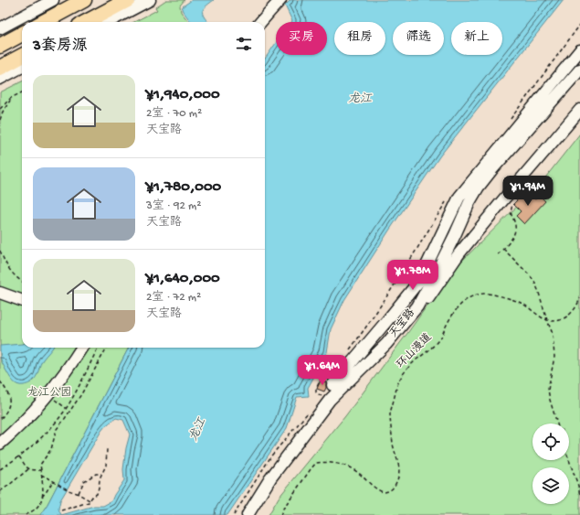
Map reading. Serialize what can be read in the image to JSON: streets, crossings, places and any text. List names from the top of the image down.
{
  "streets": {
    "street": ["天宝路"],
    "path": ["环山漫道"]
  },
  "water": ["龙江"],
  "parks": ["龙江公园"],
  "page": {
    "chip": [
      "买房",
      "租房",
      "筛选",
      "新上"
    ],
    "heading": "3套房源",
    "list": [
      {
        "name": "¥1,940,000",
        "note": "2室 · 70 m² · 天宝路"
      },
      {
        "name": "¥1,780,000",
        "note": "3室 · 92 m² · 天宝路"
      },
      {
        "name": "¥1,640,000",
        "note": "2室 · 72 m² · 天宝路"
      }
    ],
    "price": ["¥1.94M", "¥1.78M", "¥1.64M"]
  }
}
